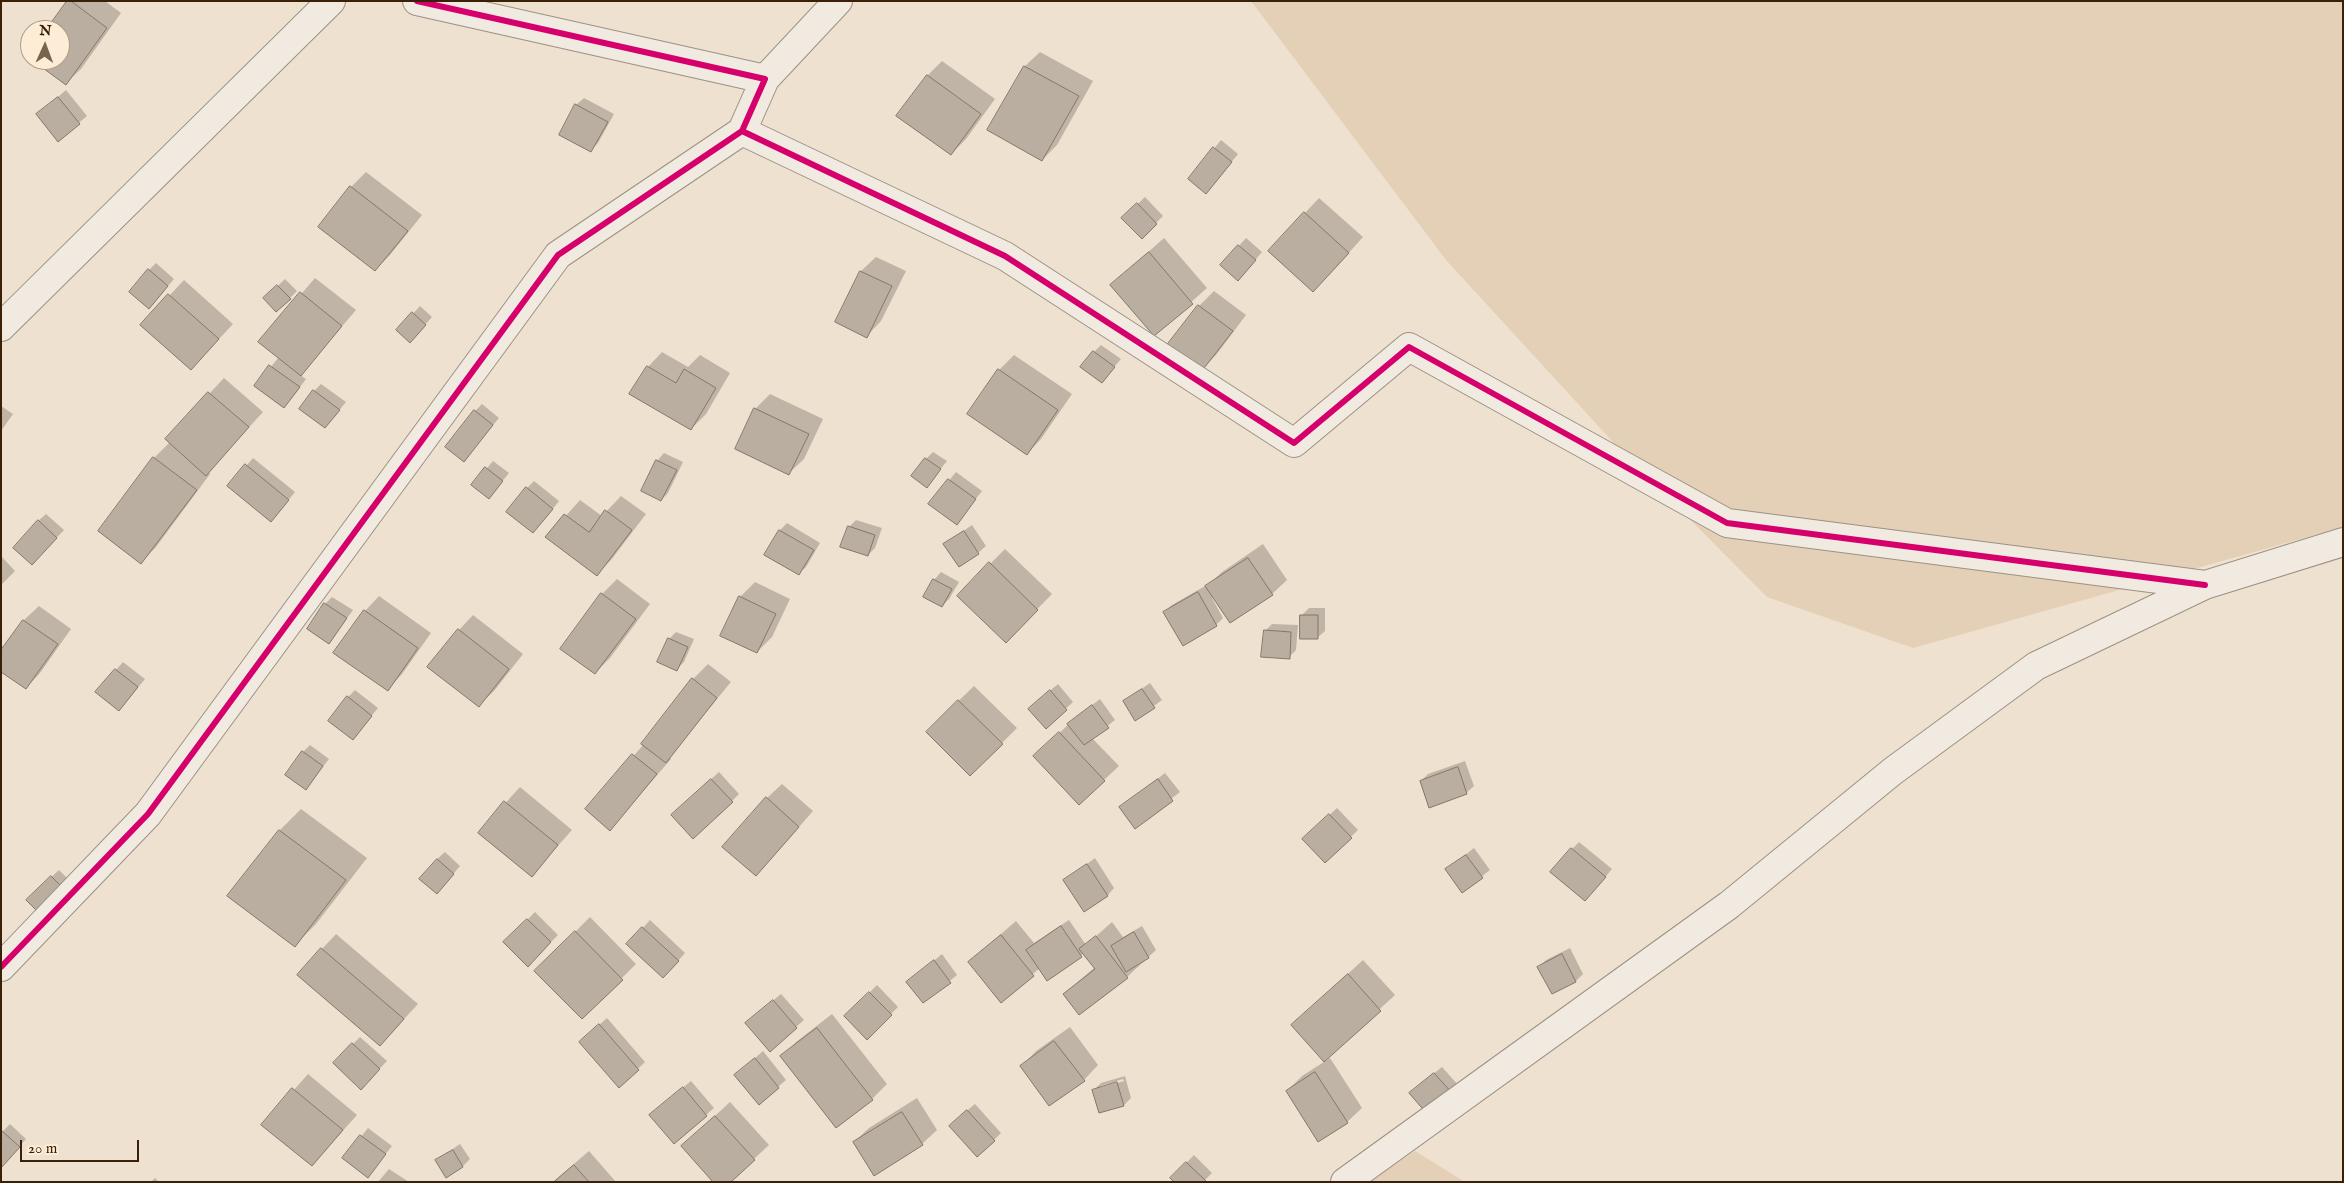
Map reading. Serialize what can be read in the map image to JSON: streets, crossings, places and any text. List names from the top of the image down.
{
  "scale_bar": "20 m",
  "north": "top"
}
